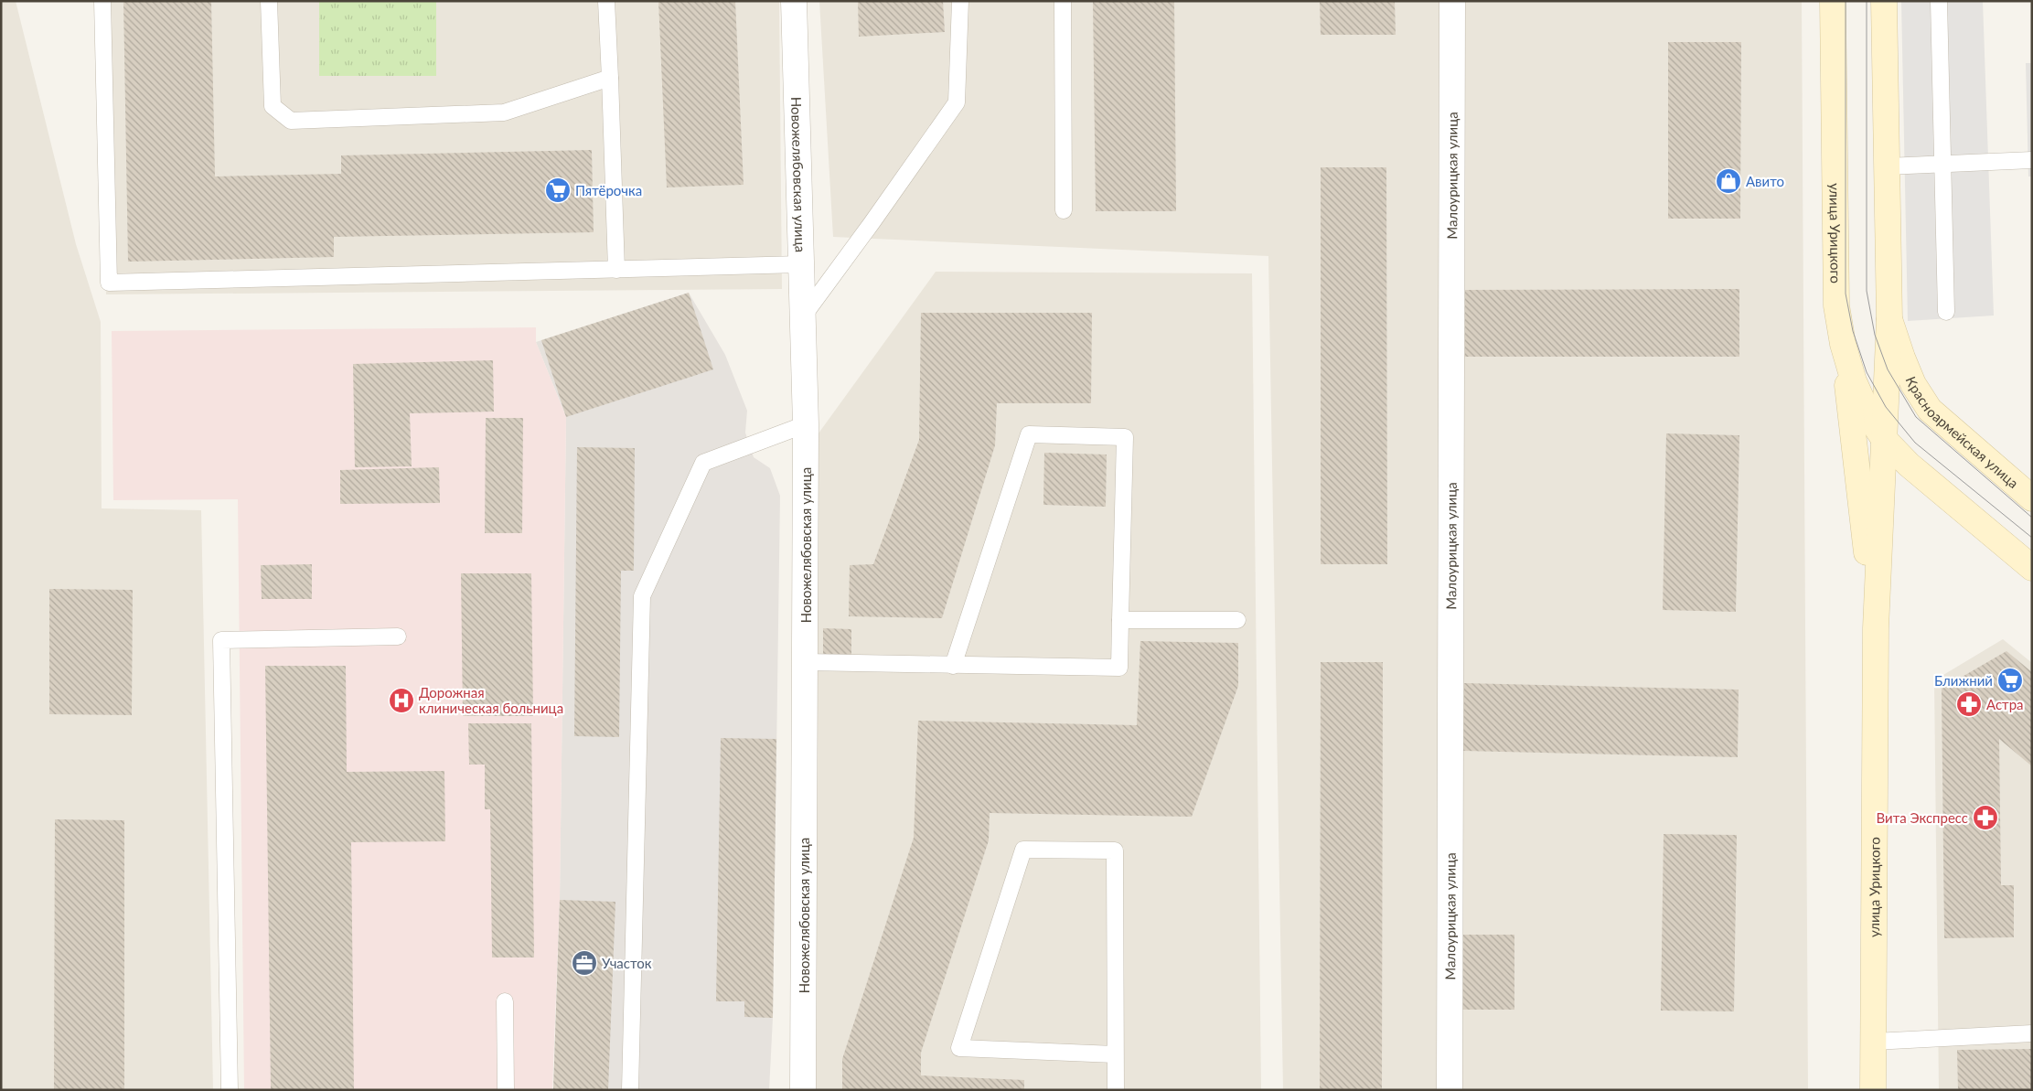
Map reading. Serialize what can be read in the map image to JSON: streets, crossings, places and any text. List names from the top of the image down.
{
  "streets": {
    "main road": ["улица Урицкого", "Красноармейская улица"],
    "street": ["Новожелябовская улица", "Малоурицкая улица"]
  },
  "places": {
    "shop": ["Авито"],
    "supermarket": ["Пятёрочка", "Ближний"],
    "hospital": ["Дорожная клиническая больница"],
    "pharmacy": ["Астра", "Вита Экспресс"],
    "office": ["Участок"]
  }
}
